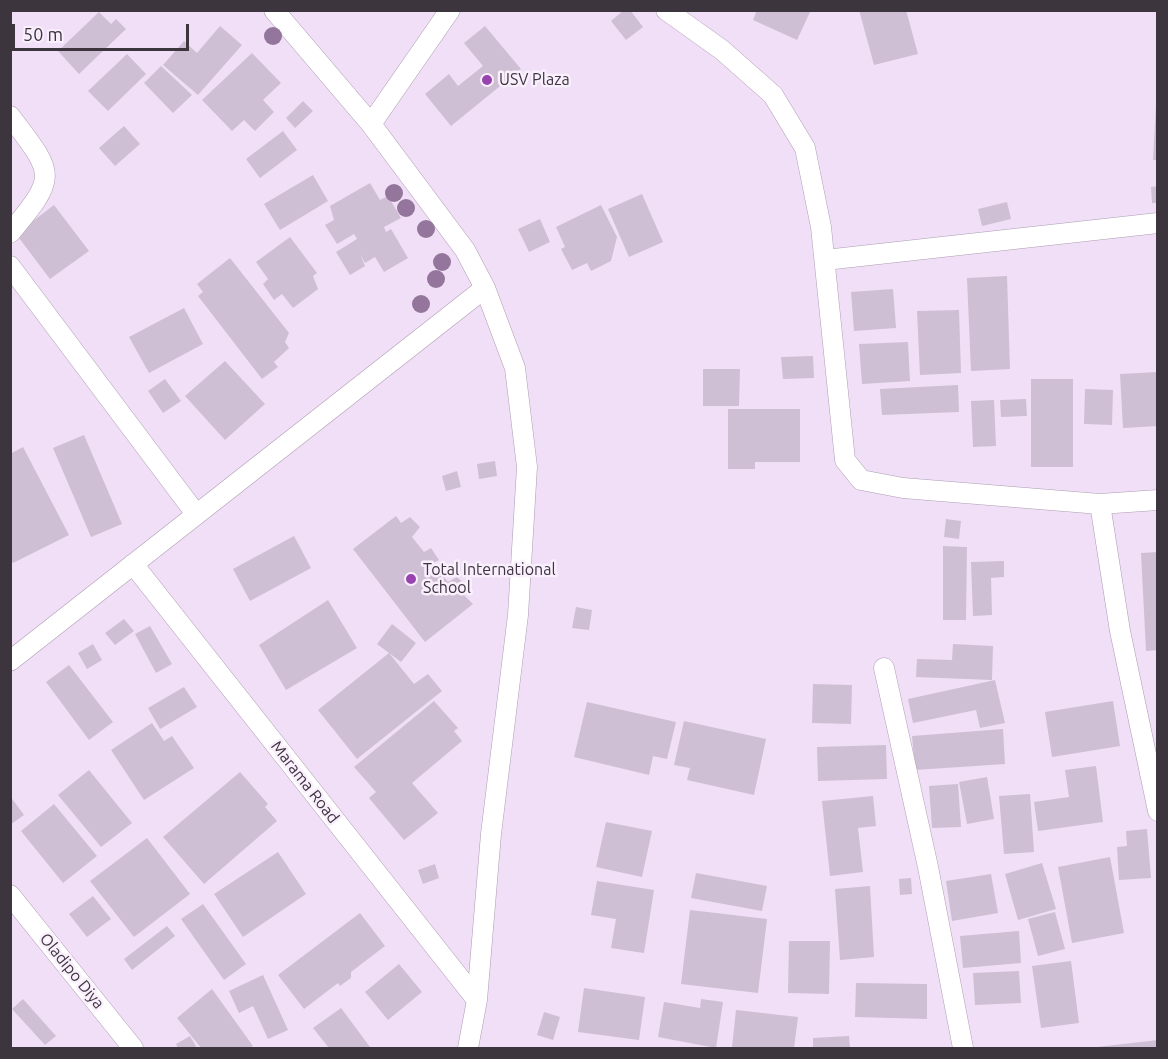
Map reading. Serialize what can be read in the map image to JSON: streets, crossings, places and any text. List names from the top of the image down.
{
  "streets": {
    "street": ["Marama Road", "Oladipo Diya"]
  },
  "places": ["USV Plaza", "Total International School"],
  "scale_bar": "50 m"
}
